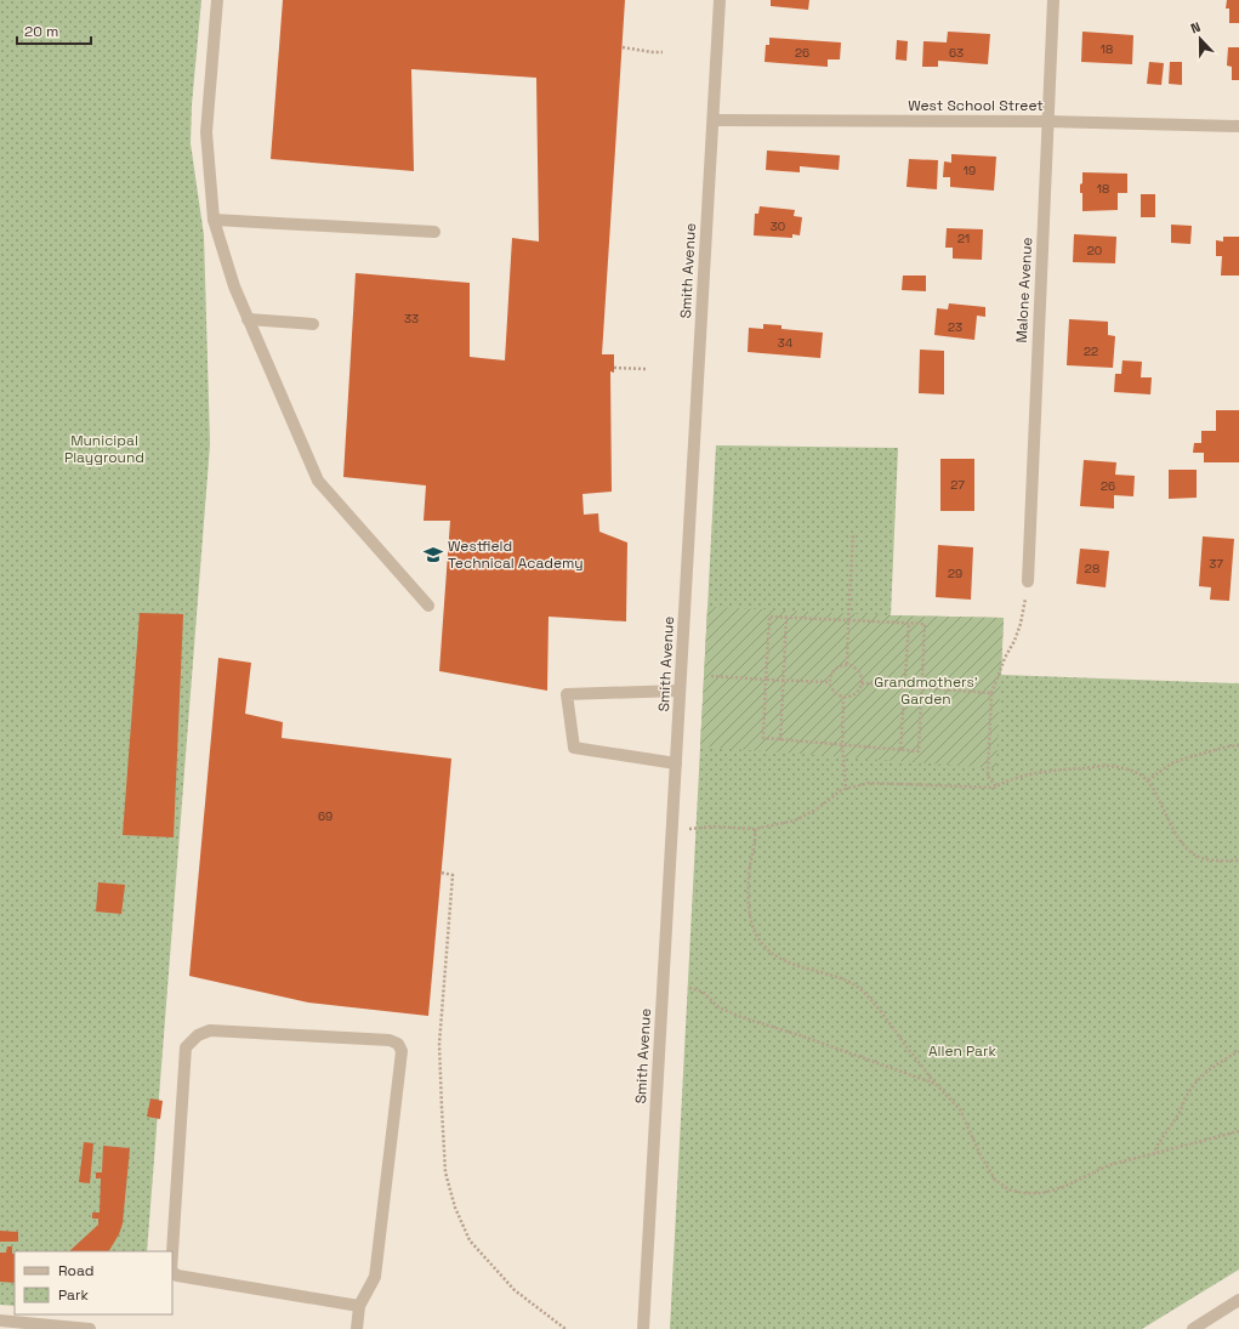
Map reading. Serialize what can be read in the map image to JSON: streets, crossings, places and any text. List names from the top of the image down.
{
  "streets": {
    "street": ["West School Street", "Smith Avenue", "Malone Avenue"]
  },
  "crossings": [
    ["West School Street", "Smith Avenue"],
    ["West School Street", "Malone Avenue"]
  ],
  "parks": ["Municipal Playground", "Grandmothers' Garden", "Allen Park"],
  "places": {
    "school or university": ["Westfield Technical Academy"]
  },
  "house_numbers": [
    "18",
    "26",
    "63",
    "19",
    "18",
    "30",
    "21",
    "20",
    "33",
    "23",
    "34",
    "22",
    "27",
    "26",
    "37",
    "28",
    "29",
    "69"
  ],
  "legend": ["Road", "Park"],
  "scale_bar": "20 m",
  "north": "top"
}
